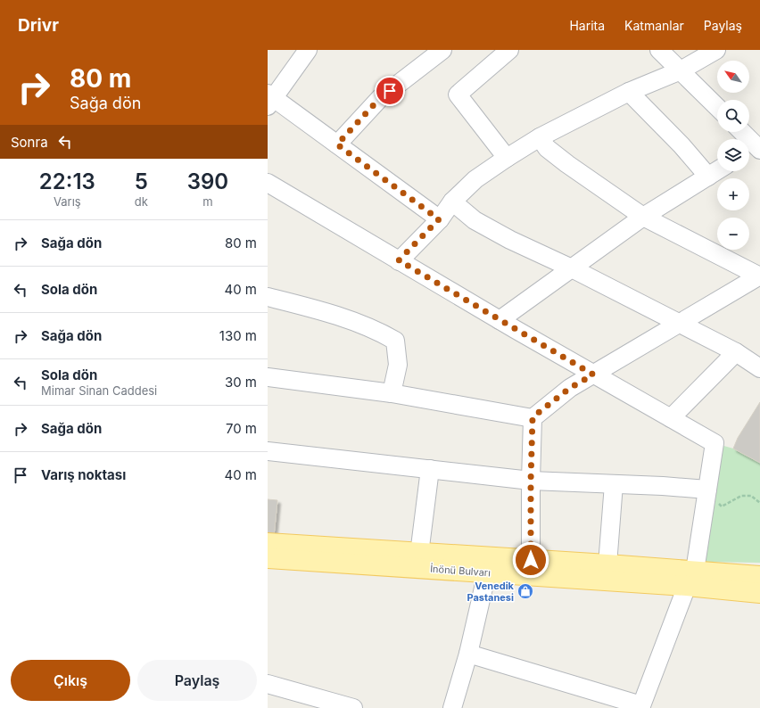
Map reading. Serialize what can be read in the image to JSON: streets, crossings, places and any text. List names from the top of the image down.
{
  "streets": {
    "main road": ["İnönü Bulvarı"]
  },
  "places": {
    "shop": ["Venedik Pastanesi"]
  },
  "north": "top left",
  "page": {
    "header": "Drivr",
    "nav": ["Harita", "Katmanlar", "Paylaş"],
    "turn": ["80 m", "Sağa dön"],
    "map_buttons": ["+", "−"],
    "then": "Sonra",
    "eta": [
      "22:13",
      "Varış",
      "5",
      "dk",
      "390",
      "m"
    ],
    "list": [
      {
        "name": "Sağa dön",
        "value": "80 m"
      },
      {
        "name": "Sola dön",
        "value": "40 m"
      },
      {
        "name": "Sağa dön",
        "value": "130 m"
      },
      {
        "name": "Sola dön",
        "note": "Mimar Sinan Caddesi",
        "value": "30 m"
      },
      {
        "name": "Sağa dön",
        "value": "70 m"
      },
      {
        "name": "Varış noktası",
        "value": "40 m"
      }
    ],
    "buttons": ["Çıkış", "Paylaş"]
  }
}
